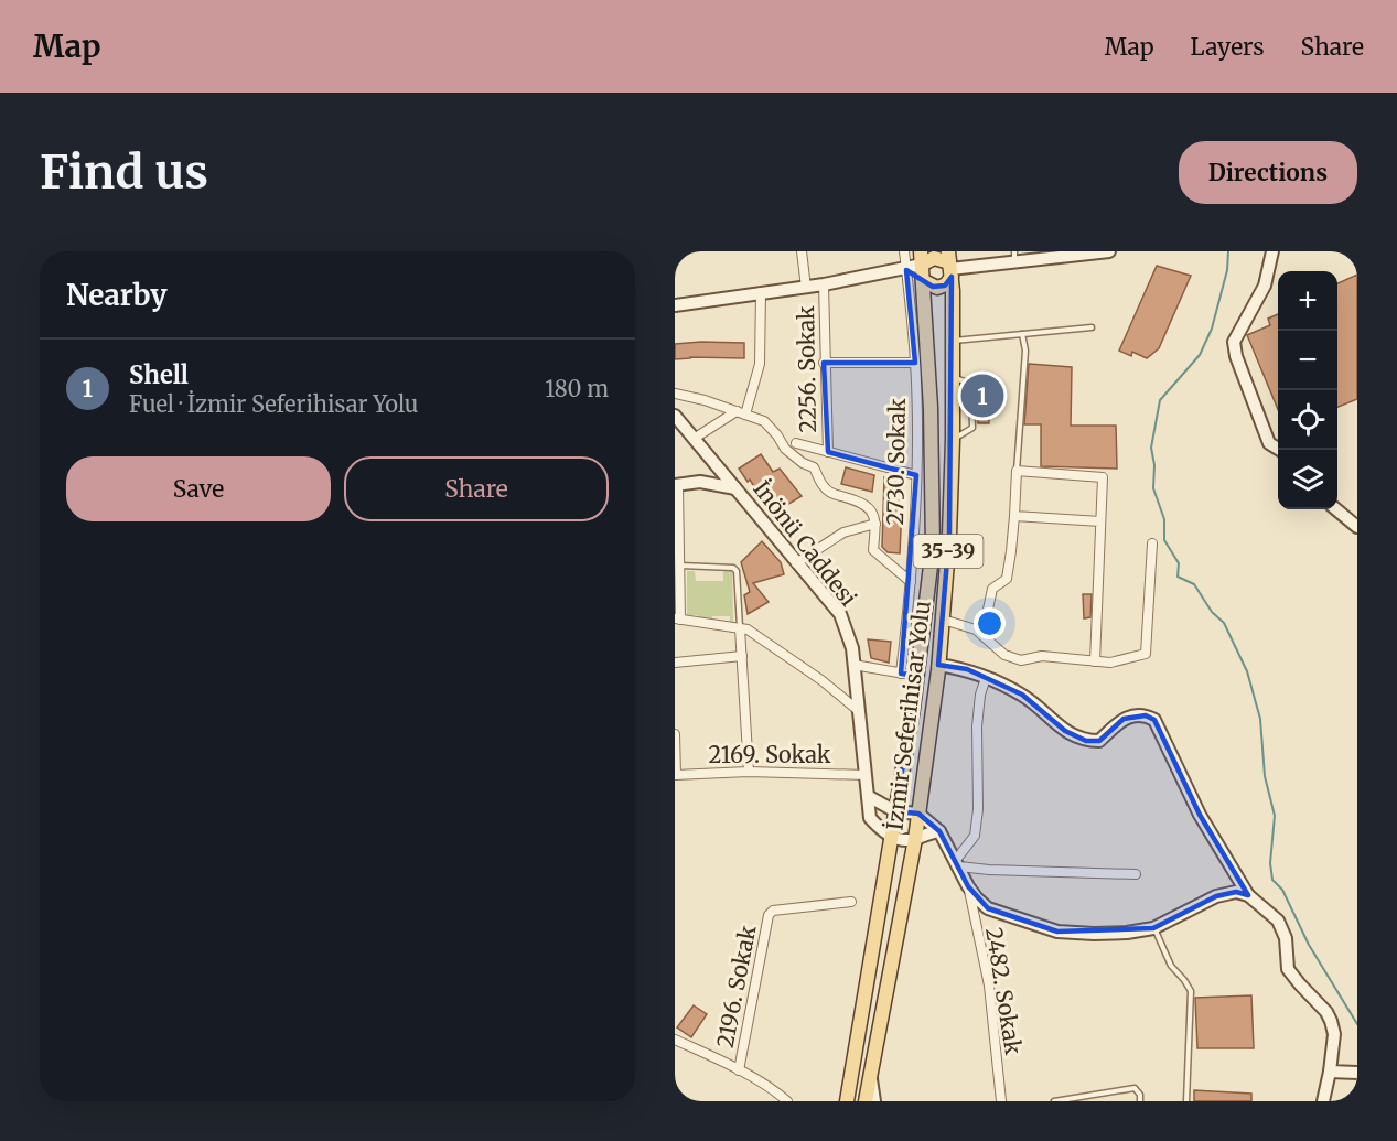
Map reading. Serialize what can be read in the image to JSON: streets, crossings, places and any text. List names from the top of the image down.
{
  "streets": {
    "main road": ["35-39", "İzmir Seferihisar Yolu"],
    "street": [
      "2256. Sokak",
      "2730. Sokak",
      "İnönü Caddesi",
      "2169. Sokak",
      "2196. Sokak",
      "2482. Sokak"
    ]
  },
  "crossings": [
    ["İnönü Caddesi", "İzmir Seferihisar Yolu"],
    ["İnönü Caddesi", "2169. Sokak"]
  ],
  "page": {
    "header": "Map",
    "nav": ["Map", "Layers", "Share"],
    "buttons": [
      "Directions",
      ["Save", "Share"]
    ],
    "title": "Find us",
    "heading": "Nearby",
    "map_buttons": ["+", "−"],
    "list": [
      {
        "mark": "1",
        "name": "Shell",
        "note": "Fuel · İzmir Seferihisar Yolu",
        "value": "180 m"
      }
    ],
    "pins": "1"
  }
}
